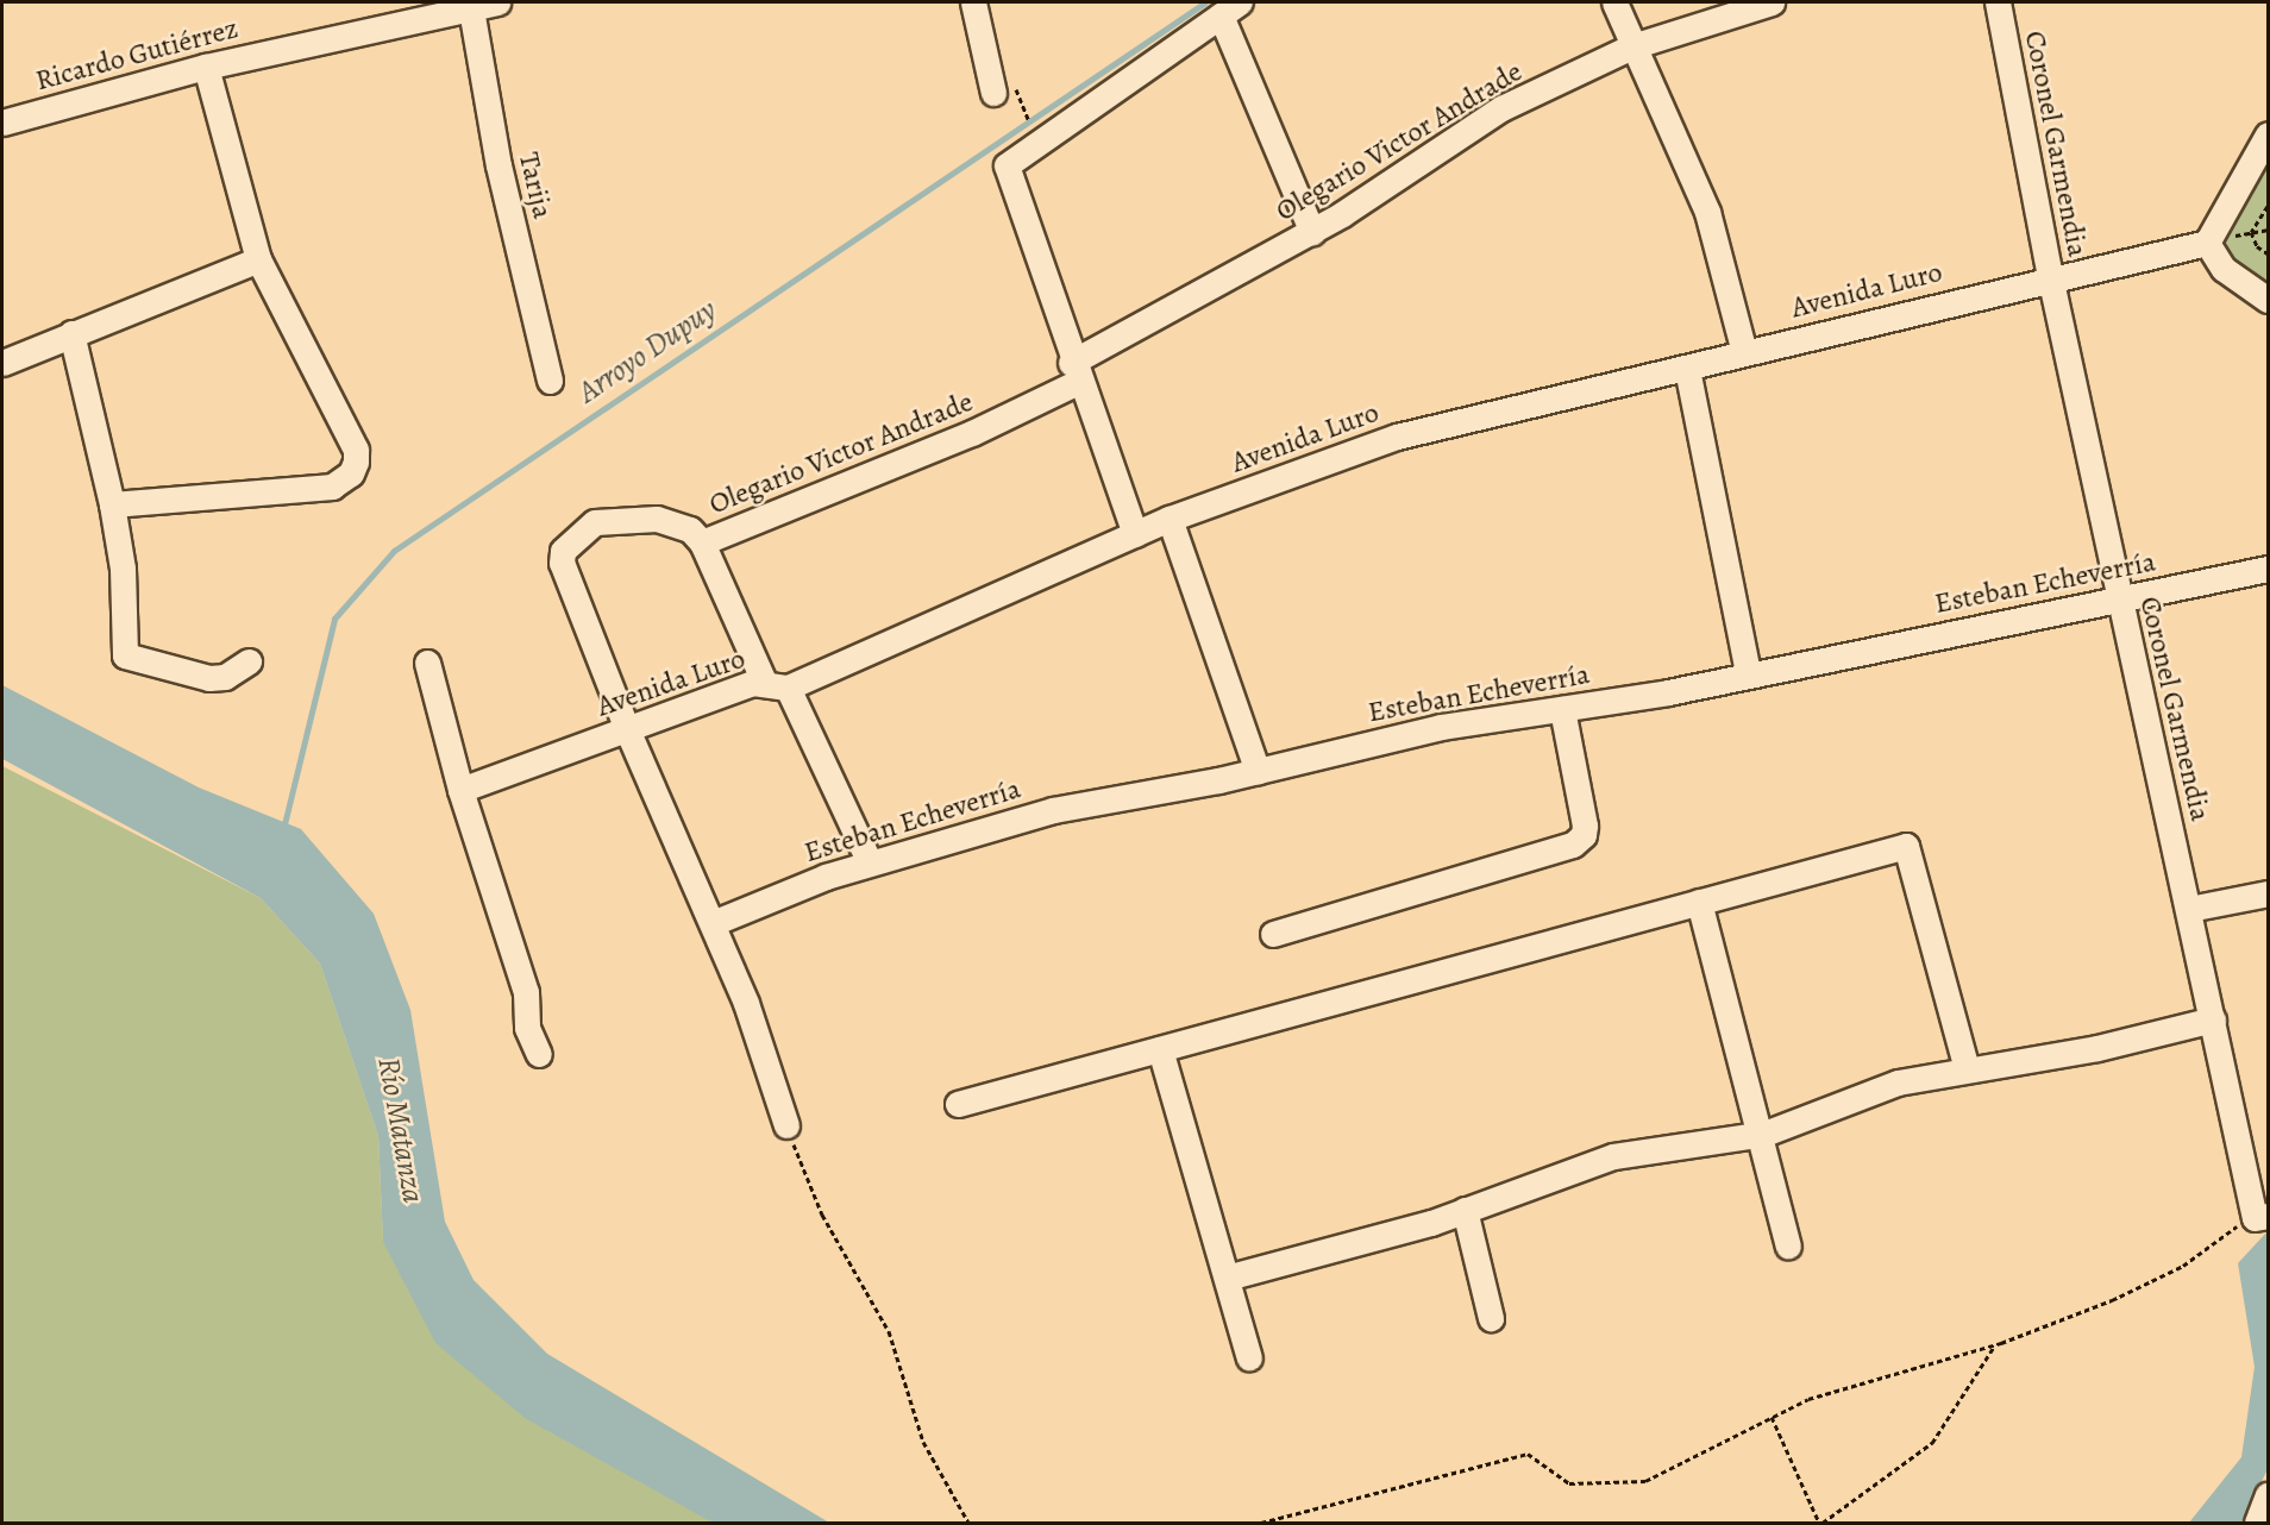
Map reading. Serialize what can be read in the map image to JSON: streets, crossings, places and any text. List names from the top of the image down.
{
  "streets": {
    "street": [
      "Ricardo Gutiérrez",
      "Olegario Victor Andrade",
      "Coronel Garmendia",
      "Tarija",
      "Avenida Luro",
      "Esteban Echeverría"
    ]
  },
  "crossings": [
    ["Ricardo Gutiérrez", "Tarija"],
    ["Olegario Victor Andrade", "Avenida Luro"],
    ["Coronel Garmendia", "Avenida Luro"],
    ["Coronel Garmendia", "Esteban Echeverría"]
  ],
  "water": ["Arroyo Dupuy", "Río Matanza"]
}
